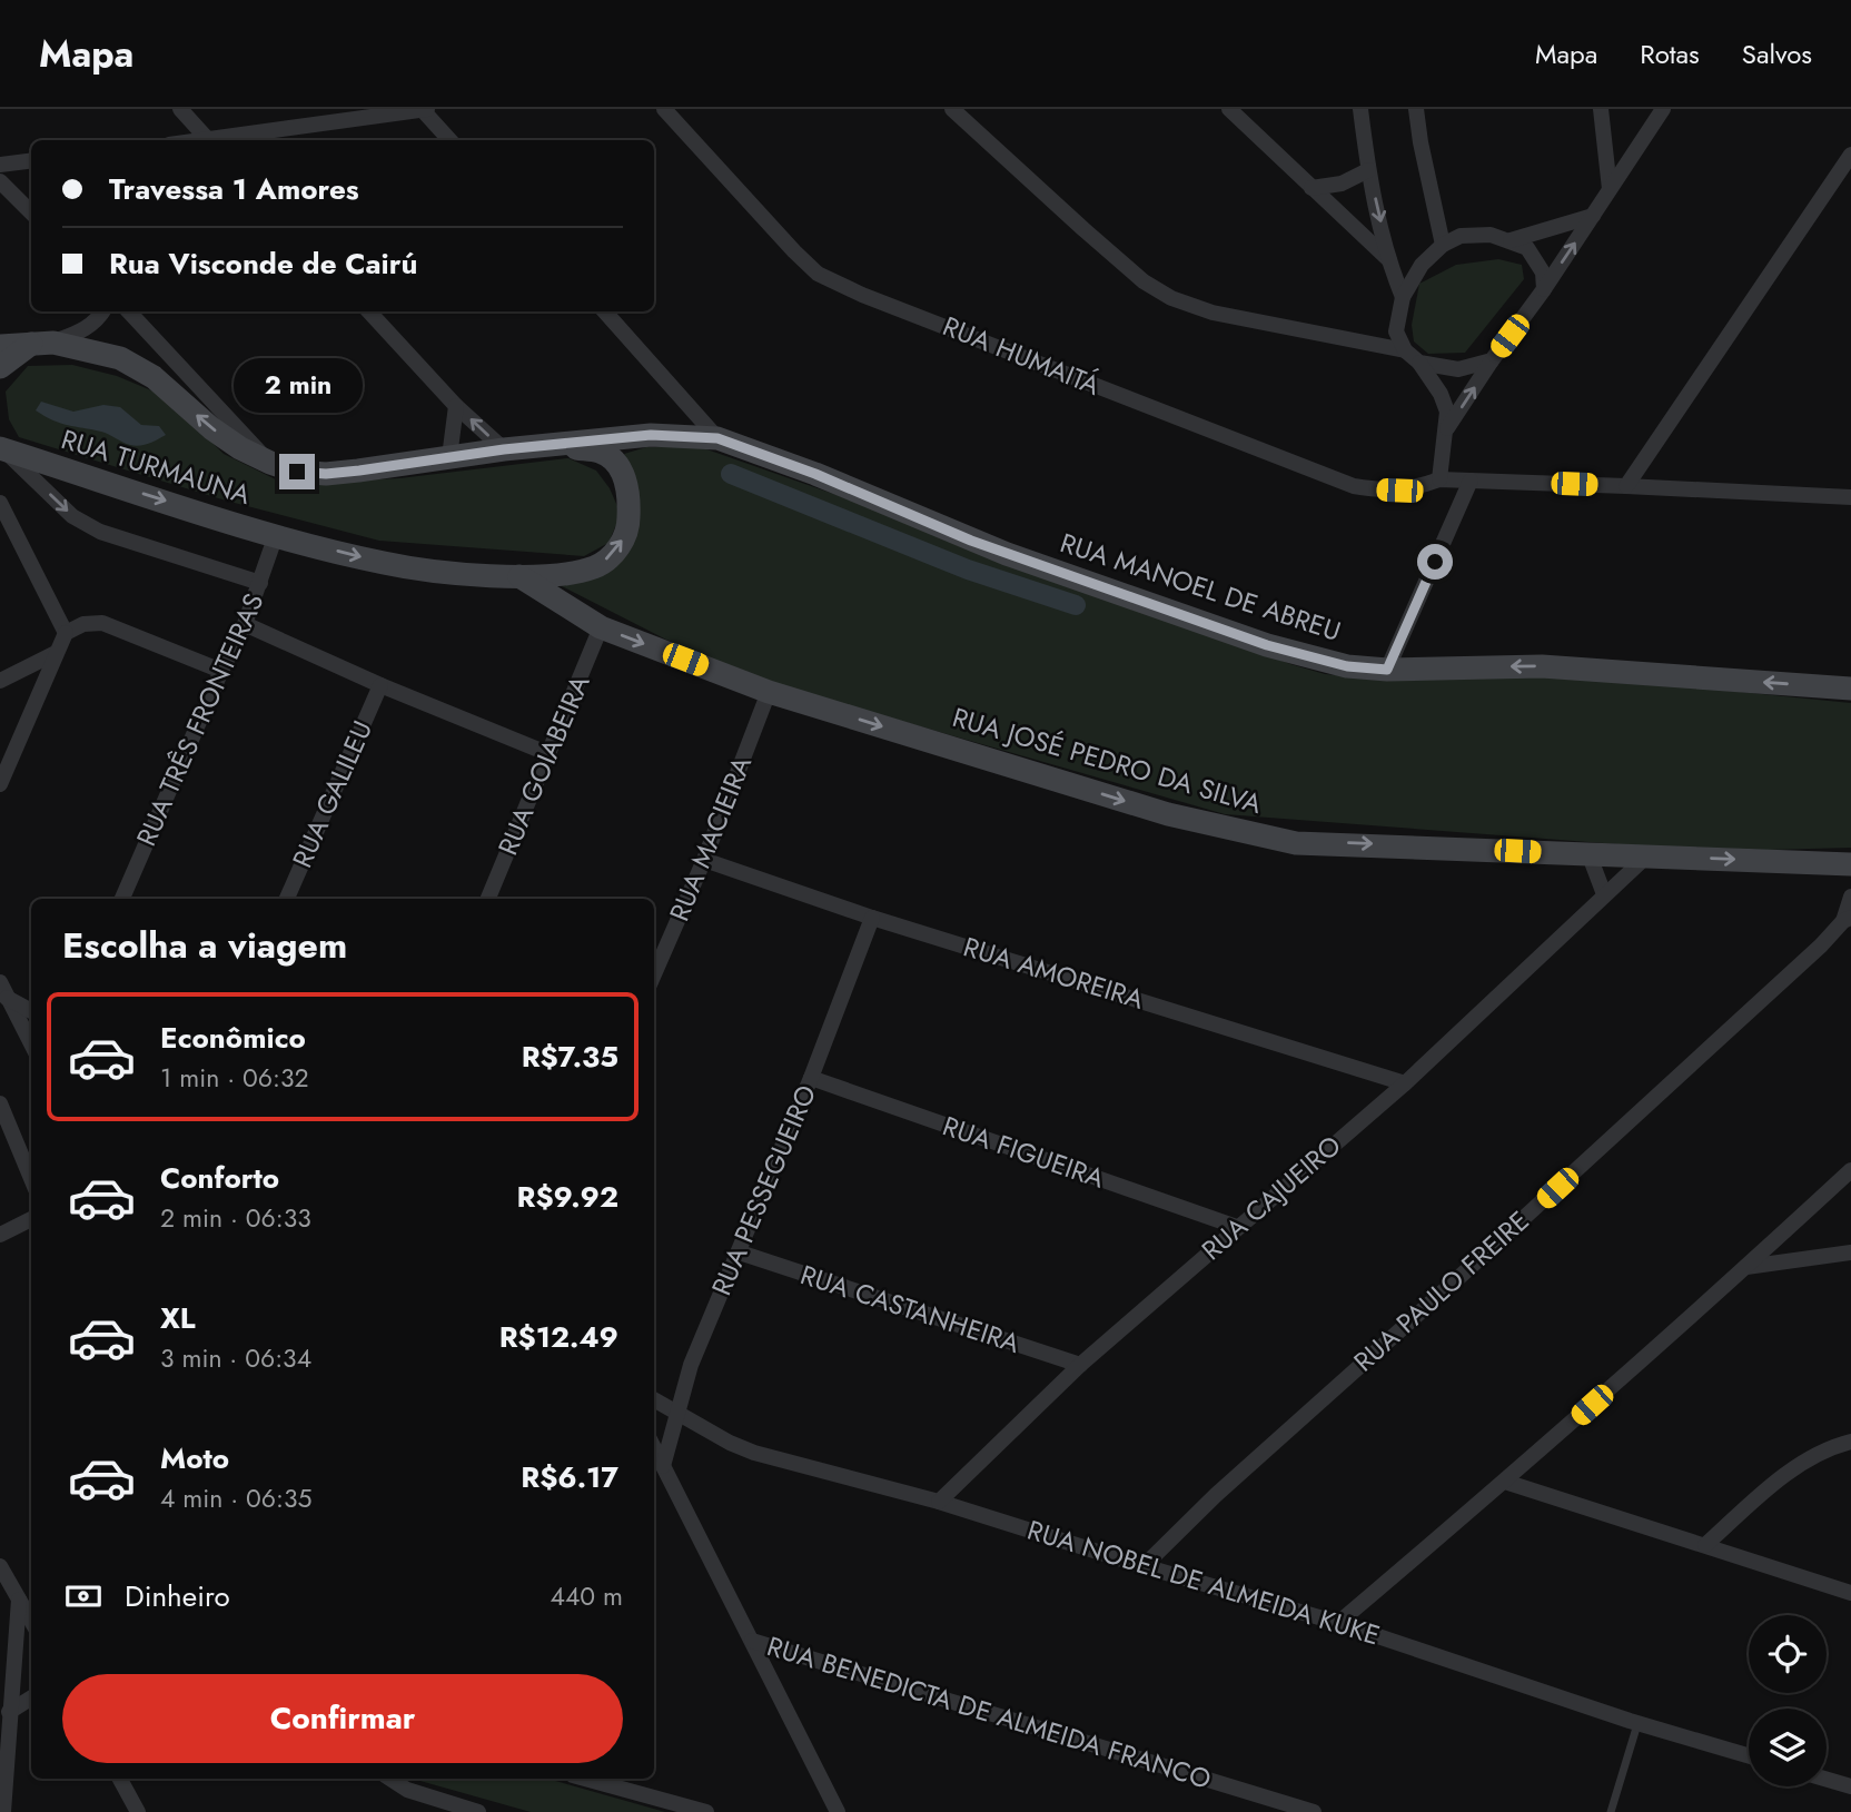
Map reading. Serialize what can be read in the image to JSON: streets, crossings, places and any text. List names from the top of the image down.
{
  "streets": {
    "main road": ["RUA TURMAUNA", "RUA MANOEL DE ABREU", "RUA JOSÉ PEDRO DA SILVA"],
    "street": [
      "RUA HUMAITÁ",
      "RUA TRÊS FRONTEIRAS",
      "RUA GOIABEIRA",
      "RUA GALILEU",
      "RUA MACIEIRA",
      "RUA AMOREIRA",
      "RUA FIGUEIRA",
      "RUA PESSEGUEIRO",
      "RUA CAJUEIRO",
      "RUA PAULO FREIRE",
      "RUA CASTANHEIRA",
      "RUA NOBEL DE ALMEIDA KUKE",
      "RUA BENEDICTA DE ALMEIDA FRANCO"
    ]
  },
  "crossings": [
    ["RUA TURMAUNA", "RUA MANOEL DE ABREU"],
    ["RUA TURMAUNA", "RUA TRÊS FRONTEIRAS"],
    ["RUA TURMAUNA", "RUA JOSÉ PEDRO DA SILVA"],
    ["RUA JOSÉ PEDRO DA SILVA", "RUA GOIABEIRA"],
    ["RUA JOSÉ PEDRO DA SILVA", "RUA MACIEIRA"],
    ["RUA JOSÉ PEDRO DA SILVA", "RUA CAJUEIRO"],
    ["RUA MACIEIRA", "RUA AMOREIRA"],
    ["RUA AMOREIRA", "RUA PESSEGUEIRO"],
    ["RUA AMOREIRA", "RUA CAJUEIRO"],
    ["RUA FIGUEIRA", "RUA PESSEGUEIRO"],
    ["RUA FIGUEIRA", "RUA CAJUEIRO"],
    ["RUA PESSEGUEIRO", "RUA CASTANHEIRA"],
    ["RUA PESSEGUEIRO", "RUA NOBEL DE ALMEIDA KUKE"],
    ["RUA CAJUEIRO", "RUA CASTANHEIRA"],
    ["RUA CAJUEIRO", "RUA NOBEL DE ALMEIDA KUKE"],
    ["RUA PAULO FREIRE", "RUA NOBEL DE ALMEIDA KUKE"]
  ],
  "one_way": ["RUA JOSÉ PEDRO DA SILVA"],
  "page": {
    "header": "Mapa",
    "nav": ["Mapa", "Rotas", "Salvos"],
    "banner": ["Travessa 1 Amores", "Rua Visconde de Cairú"],
    "bubble": "2 min",
    "heading": "Escolha a viagem",
    "list": [
      {
        "name": "Econômico",
        "note": "1 min · 06:32",
        "value": "R$7.35"
      },
      {
        "name": "Conforto",
        "note": "2 min · 06:33",
        "value": "R$9.92"
      },
      {
        "name": "XL",
        "note": "3 min · 06:34",
        "value": "R$12.49"
      },
      {
        "name": "Moto",
        "note": "4 min · 06:35",
        "value": "R$6.17"
      }
    ],
    "pay": ["Dinheiro", "440 m"],
    "buttons": "Confirmar"
  }
}
